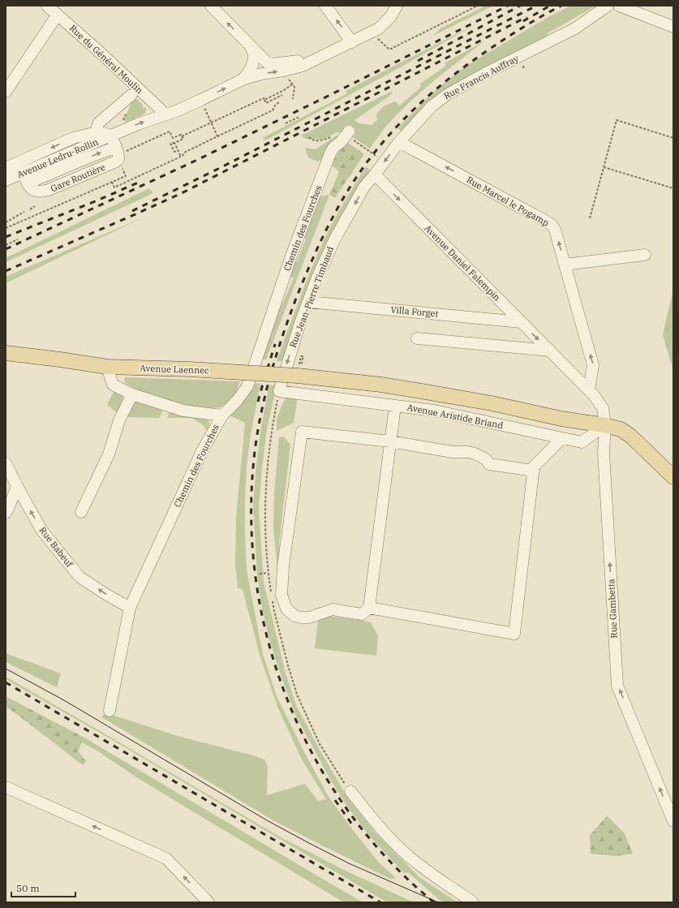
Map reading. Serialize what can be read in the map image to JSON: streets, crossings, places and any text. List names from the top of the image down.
{
  "streets": {
    "main road": ["Avenue Laennec", "Avenue Aristide Briand"],
    "street": [
      "Rue du Général Moulin",
      "Rue Francis Auffray",
      "Avenue Ledru-Rollin",
      "Gare Routière",
      "Rue Marcel le Pogamp",
      "Chemin des Fourches",
      "Avenue Daniel Falempin",
      "Rue Jean-Pierre Timbaud",
      "Villa Forget",
      "Rue Babeuf",
      "Rue Gambetta"
    ]
  },
  "crossings": [
    ["Rue du Général Moulin", "Avenue Ledru-Rollin"],
    ["Rue Francis Auffray", "Rue Marcel le Pogamp"],
    ["Rue Francis Auffray", "Avenue Daniel Falempin"],
    ["Rue Francis Auffray", "Rue Jean-Pierre Timbaud"],
    ["Avenue Ledru-Rollin", "Gare Routière"],
    ["Rue Marcel le Pogamp", "Avenue Daniel Falempin"],
    ["Rue Marcel le Pogamp", "Rue Gambetta"],
    ["Chemin des Fourches", "Rue Babeuf"],
    ["Avenue Daniel Falempin", "Rue Jean-Pierre Timbaud"],
    ["Avenue Daniel Falempin", "Villa Forget"],
    ["Avenue Daniel Falempin", "Rue Gambetta"],
    ["Rue Jean-Pierre Timbaud", "Villa Forget"],
    ["Rue Jean-Pierre Timbaud", "Avenue Aristide Briand"],
    ["Avenue Laennec", "Avenue Aristide Briand"],
    ["Avenue Aristide Briand", "Rue Gambetta"]
  ],
  "one_way": [
    "Rue Marcel le Pogamp",
    "Avenue Daniel Falempin",
    "Rue Jean-Pierre Timbaud",
    "Rue Babeuf",
    "Rue Gambetta"
  ],
  "scale_bar": "50 m"
}
